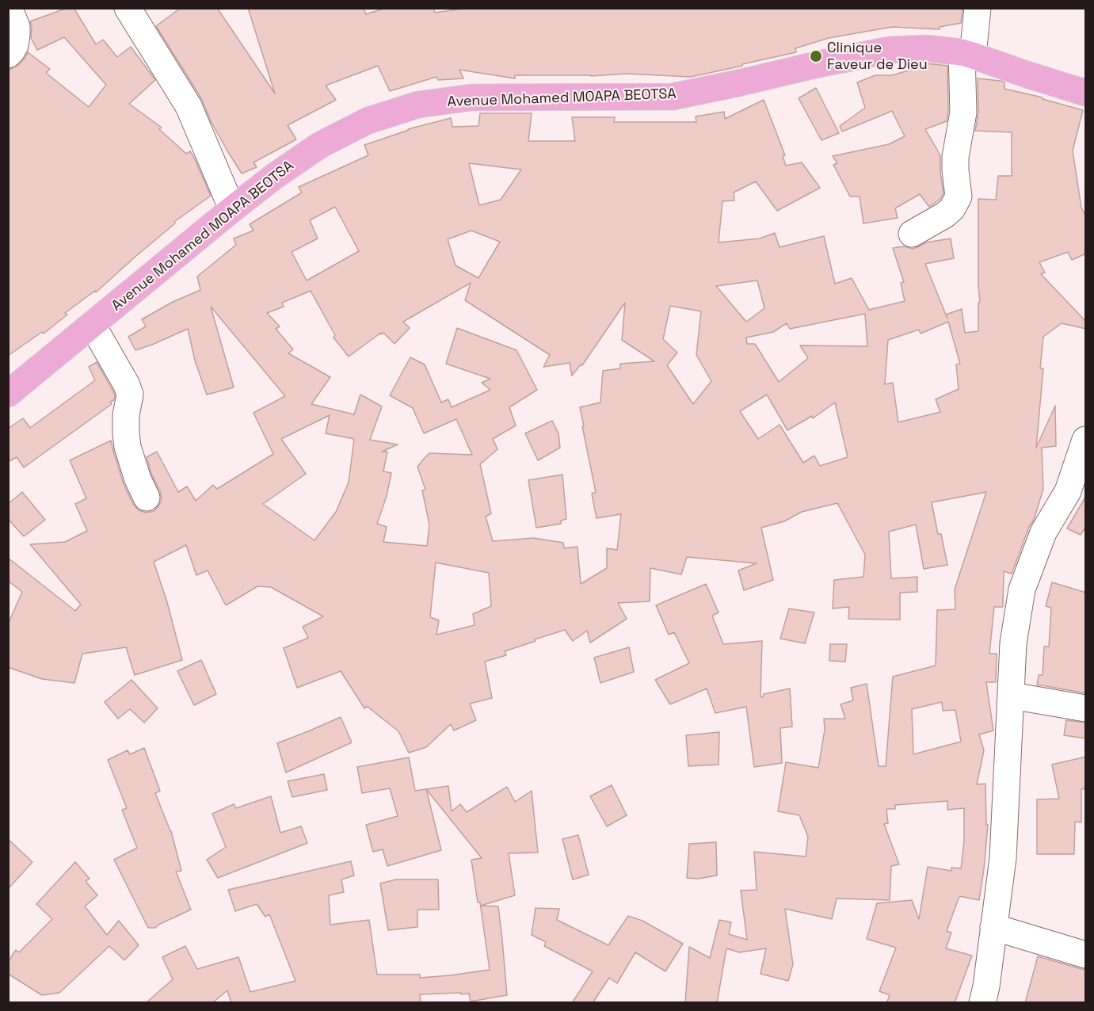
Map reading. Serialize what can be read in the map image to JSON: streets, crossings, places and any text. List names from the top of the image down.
{
  "streets": {
    "main road": ["Avenue Mohamed MOAPA BEOTSA"]
  },
  "places": ["Clinique Faveur de Dieu"]
}
